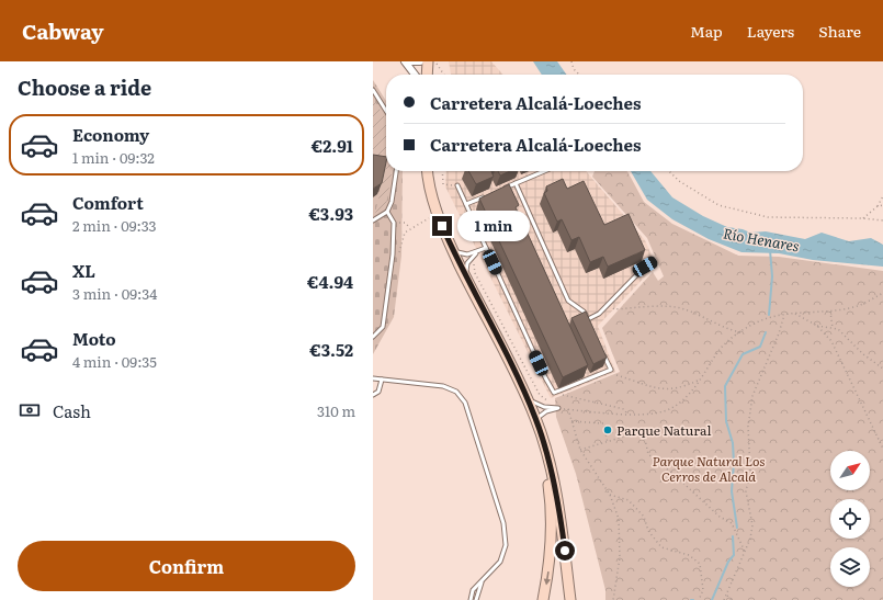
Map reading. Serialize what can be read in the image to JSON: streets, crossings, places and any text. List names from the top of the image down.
{
  "water": ["Río Henares"],
  "parks": ["Parque Natural Los Cerros de Alcalá"],
  "places": ["Parque Natural"],
  "north": "top right",
  "page": {
    "header": "Cabway",
    "nav": ["Map", "Layers", "Share"],
    "heading": "Choose a ride",
    "banner": ["Carretera Alcalá-Loeches", "Carretera Alcalá-Loeches"],
    "list": [
      {
        "name": "Economy",
        "note": "1 min · 09:32",
        "value": "€2.91"
      },
      {
        "name": "Comfort",
        "note": "2 min · 09:33",
        "value": "€3.93"
      },
      {
        "name": "XL",
        "note": "3 min · 09:34",
        "value": "€4.94"
      },
      {
        "name": "Moto",
        "note": "4 min · 09:35",
        "value": "€3.52"
      }
    ],
    "bubble": "1 min",
    "pay": ["Cash", "310 m"],
    "buttons": "Confirm"
  }
}
